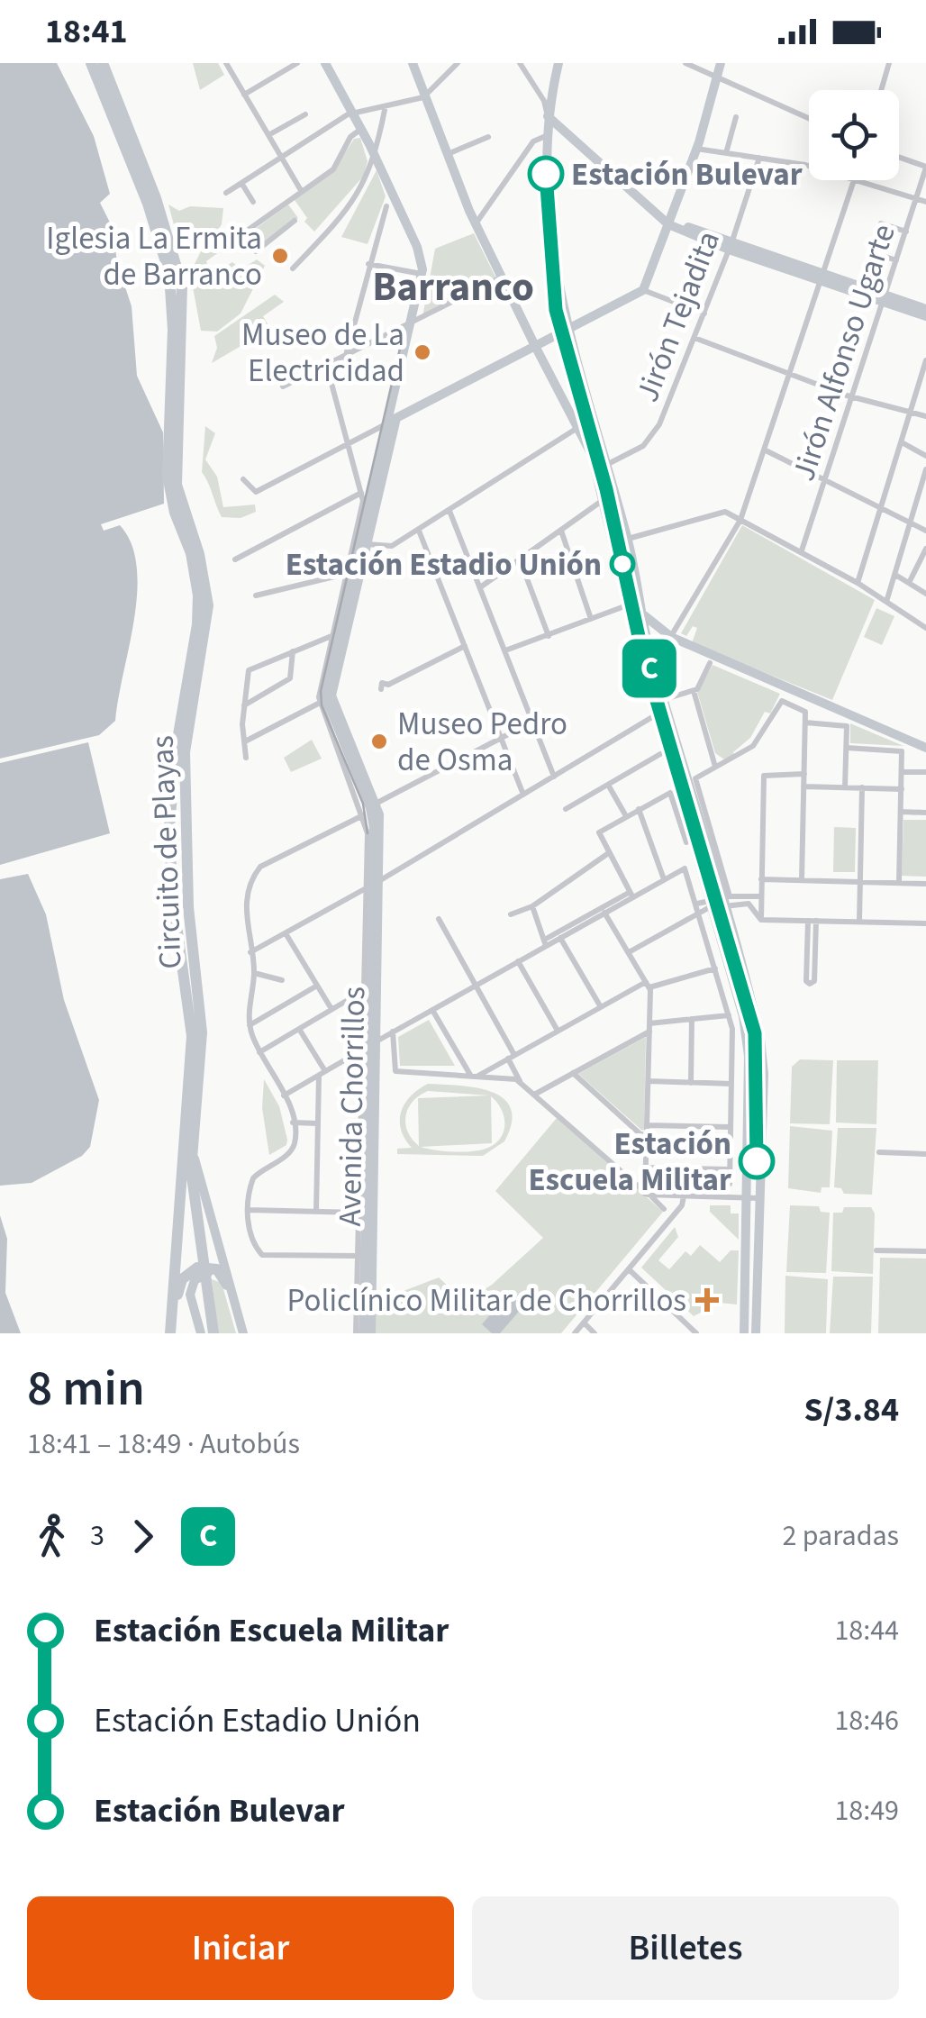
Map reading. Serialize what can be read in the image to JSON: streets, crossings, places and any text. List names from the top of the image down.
{
  "streets": {
    "highway": ["Circuito de Playas"],
    "main road": ["Avenida Chorrillos"],
    "street": ["Jirón Tejadita", "Jirón Alfonso Ugarte"]
  },
  "districts": ["Barranco"],
  "places": {
    "other": [
      "Estación Bulevar",
      "Iglesia La Ermita de Barranco",
      "Museo de La Electricidad",
      "Estación Estadio Unión",
      "Museo Pedro de Osma",
      "Estación Escuela Militar"
    ],
    "health": ["Policlínico Militar de Chorrillos"]
  },
  "lines": ["bus line C"],
  "page": {
    "status": "18:41",
    "on_map": "C",
    "heading": ["8 min", "18:41 – 18:49 · Autobús", "S/3.84"],
    "legs": ["3", "C", "2 paradas"],
    "list": [
      {
        "name": "Estación Escuela Militar",
        "value": "18:44"
      },
      {
        "name": "Estación Estadio Unión",
        "value": "18:46"
      },
      {
        "name": "Estación Bulevar",
        "value": "18:49"
      }
    ],
    "buttons": ["Iniciar", "Billetes"]
  }
}
